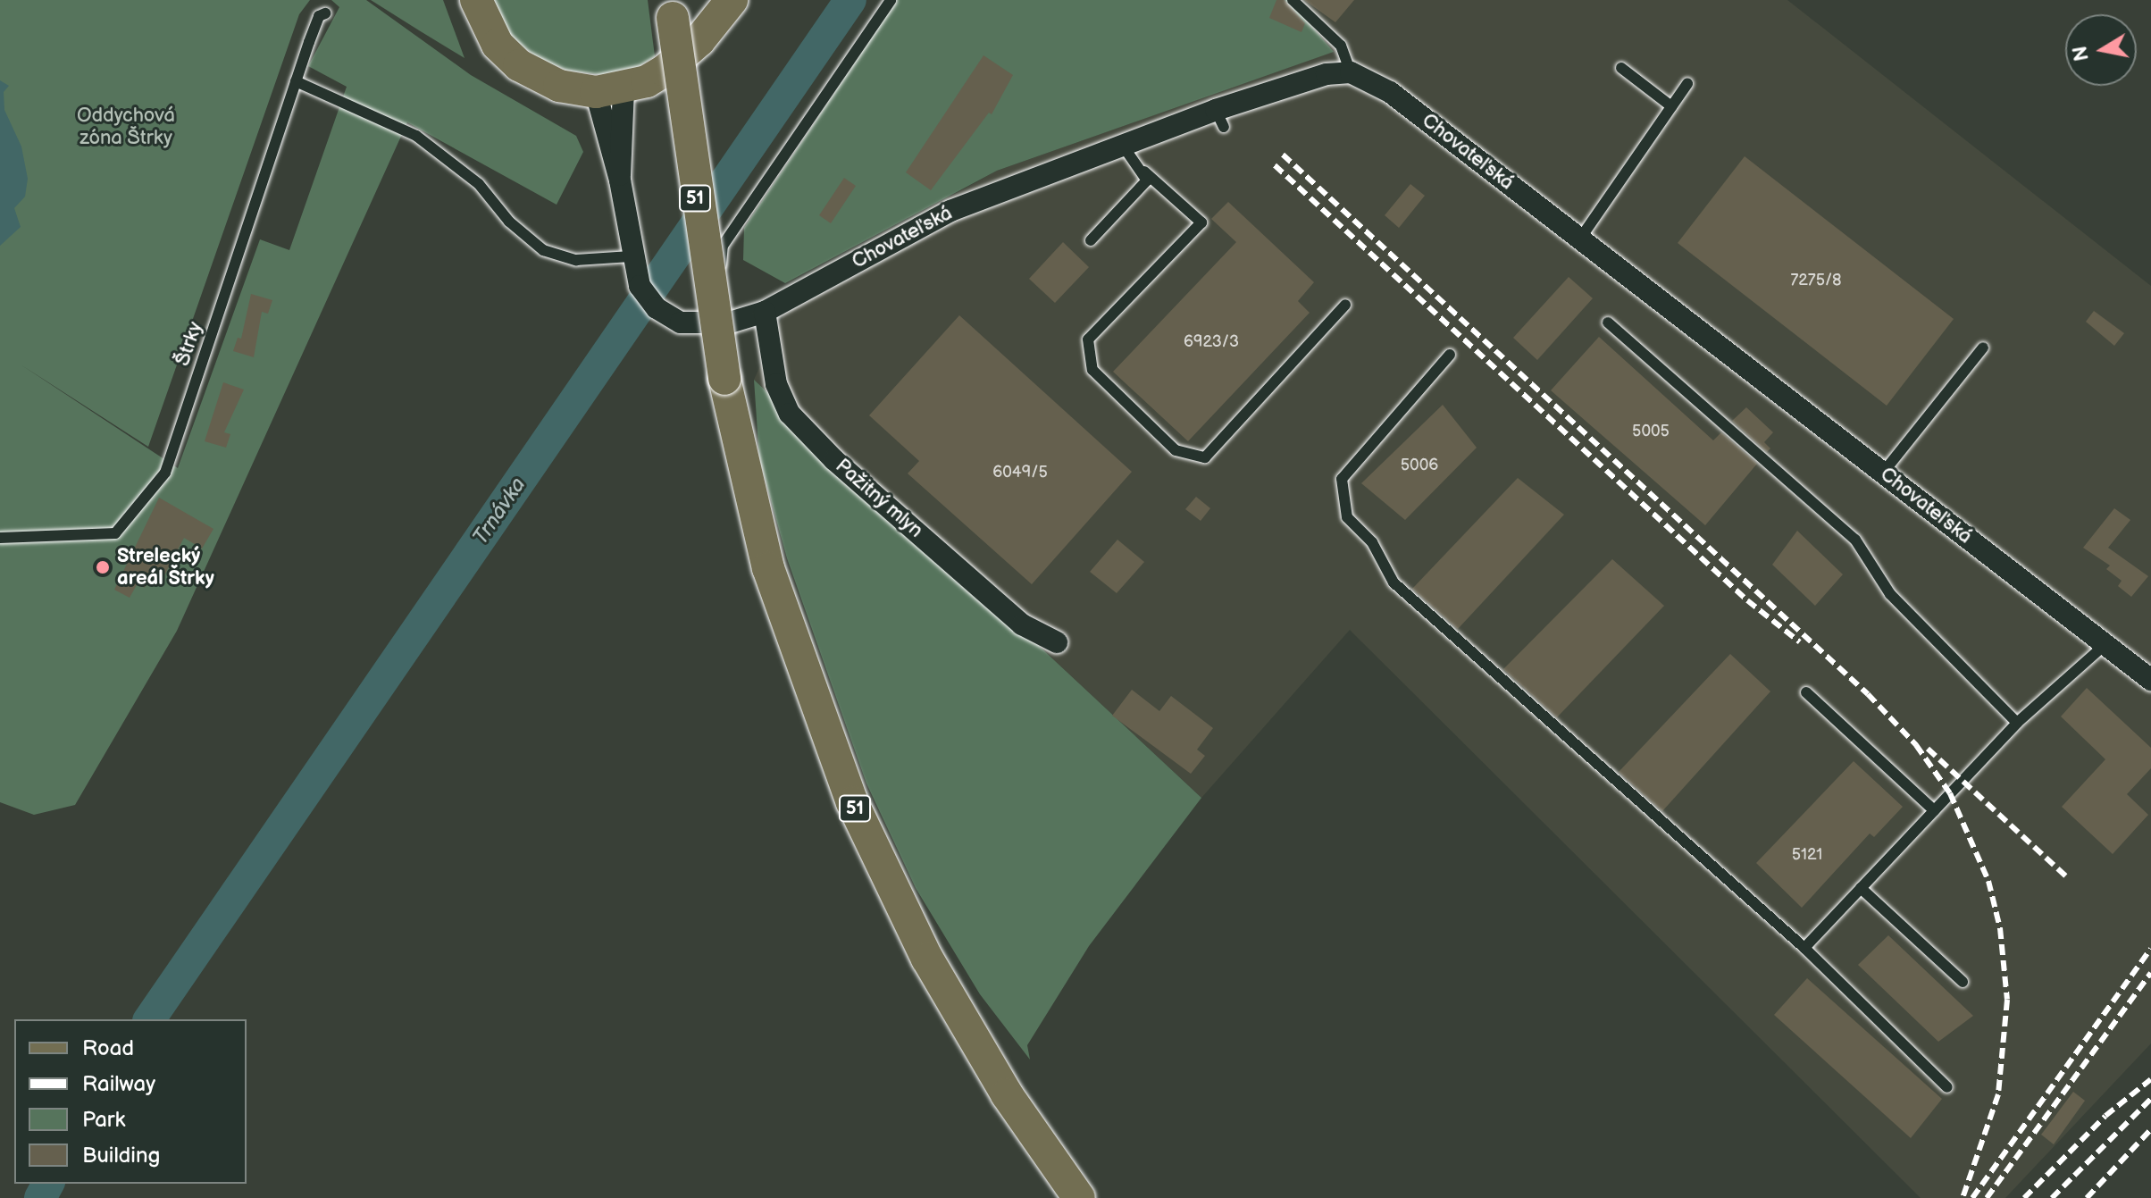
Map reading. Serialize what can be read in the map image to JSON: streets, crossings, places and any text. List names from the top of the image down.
{
  "streets": {
    "main road": ["51"],
    "street": ["Chovateľská", "Pažitný mlyn"],
    "lane": ["Štrky"]
  },
  "crossings": [
    ["Chovateľská", "Pažitný mlyn"]
  ],
  "water": ["Trnávka"],
  "parks": ["Oddychová zóna Štrky"],
  "places": ["Strelecký areál Štrky"],
  "house_numbers": [
    "7275/8",
    "6923/3",
    "5005",
    "5006",
    "6049/5",
    "5121"
  ],
  "legend": [
    "Road",
    "Railway",
    "Park",
    "Building"
  ],
  "north": "left"
}
